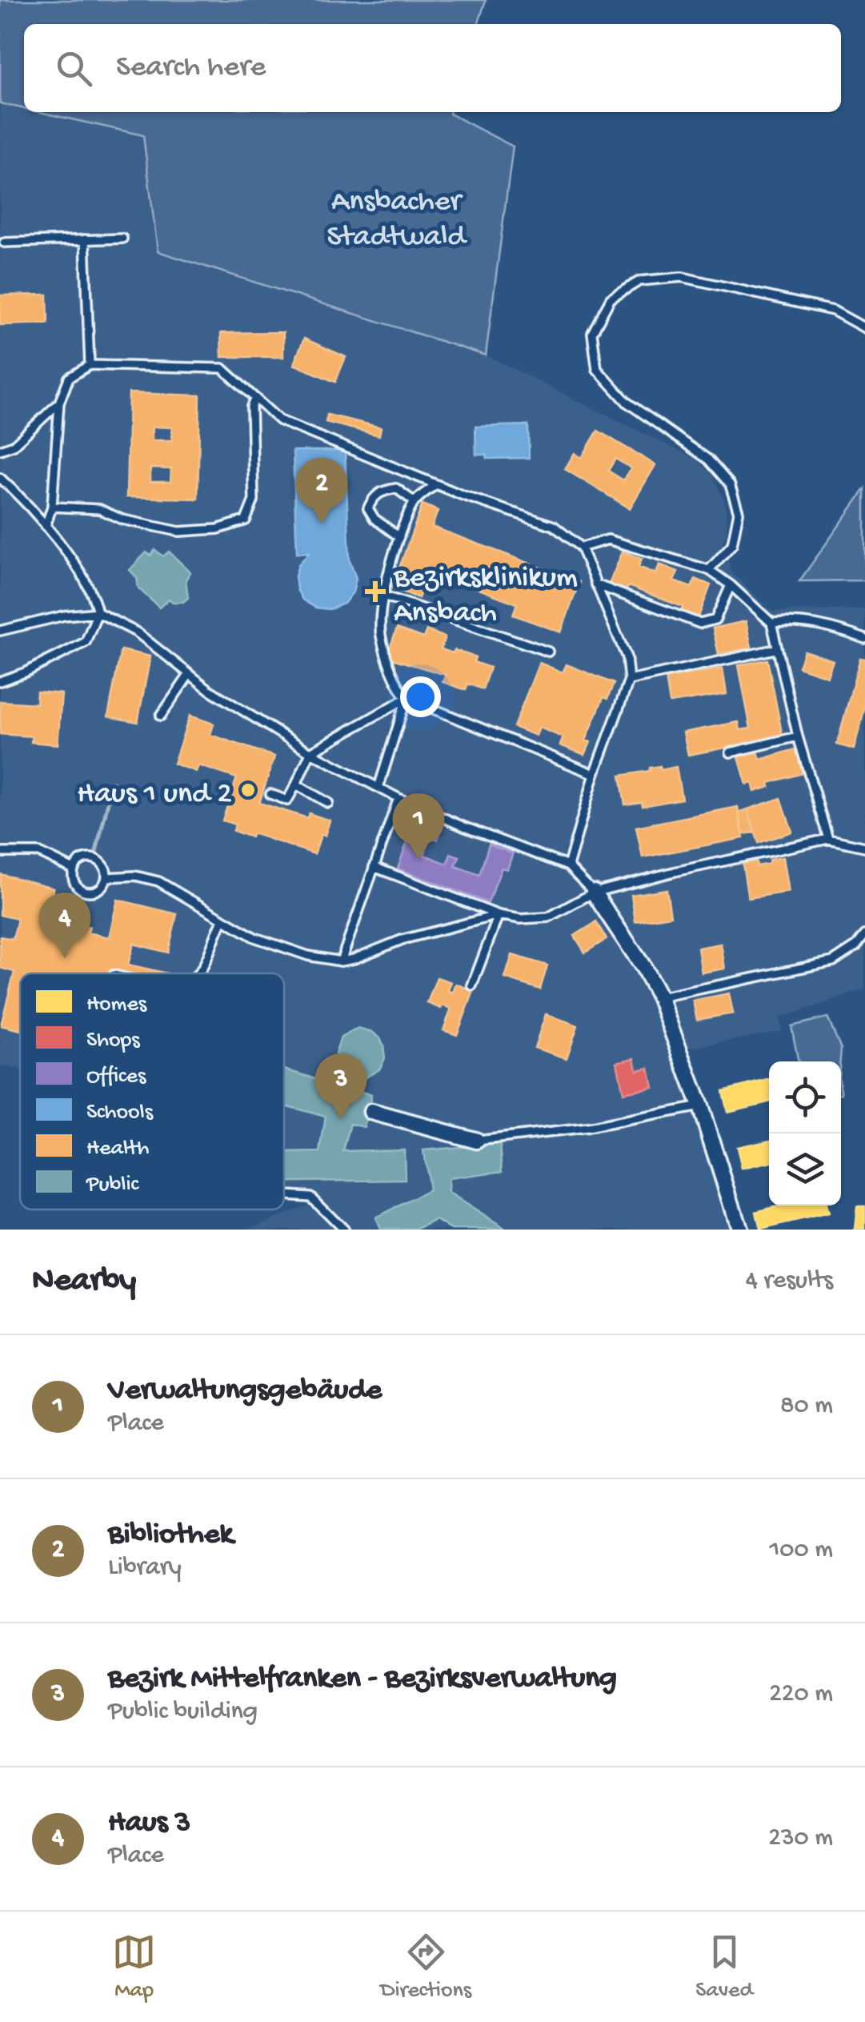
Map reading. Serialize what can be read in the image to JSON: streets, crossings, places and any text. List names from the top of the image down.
{
  "parks": ["Ansbacher Stadtwald"],
  "places": {
    "health": ["Bezirksklinikum Ansbach"],
    "other": ["Haus 1 und 2"]
  },
  "legend": [
    "Homes",
    "Shops",
    "Offices",
    "Schools",
    "Health",
    "Public"
  ],
  "page": {
    "search": "Search here",
    "pins": [
      "2",
      "1",
      "4",
      "3"
    ],
    "heading": ["Nearby", "4 results"],
    "list": [
      {
        "mark": "1",
        "name": "Verwaltungsgebäude",
        "note": "Place",
        "value": "80 m"
      },
      {
        "mark": "2",
        "name": "Bibliothek",
        "note": "Library",
        "value": "100 m"
      },
      {
        "mark": "3",
        "name": "Bezirk Mittelfranken - Bezirksverwaltung",
        "note": "Public building",
        "value": "220 m"
      },
      {
        "mark": "4",
        "name": "Haus 3",
        "note": "Place",
        "value": "230 m"
      }
    ],
    "nav": ["Map", "Directions", "Saved"]
  }
}
